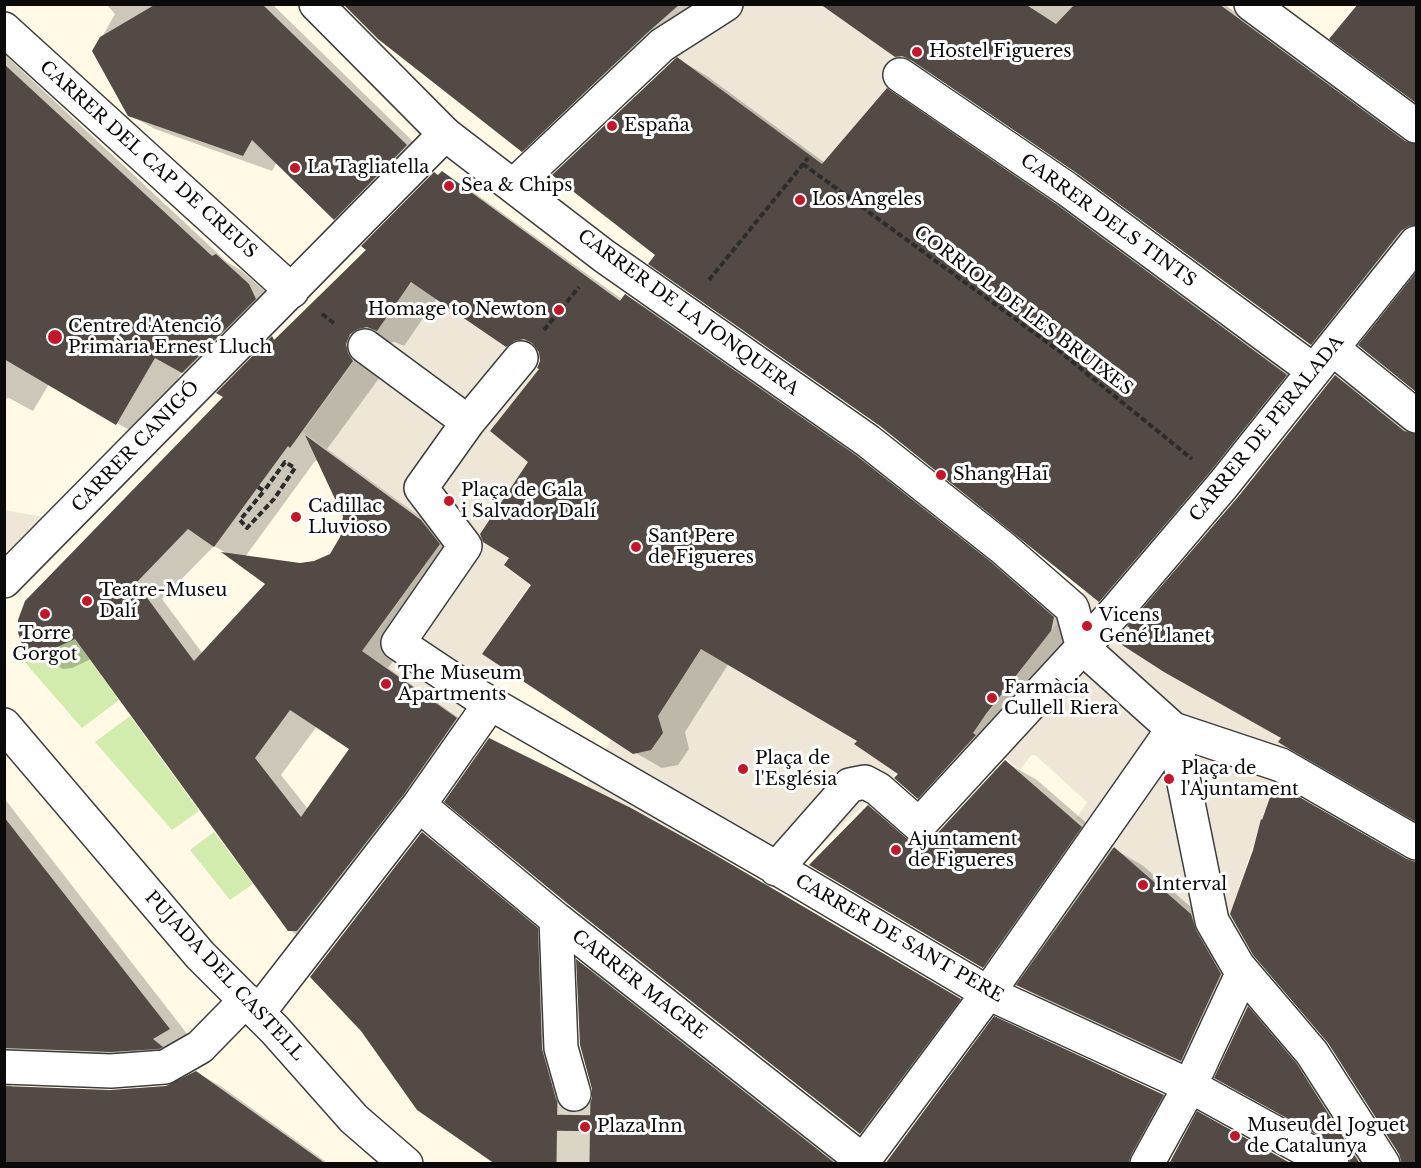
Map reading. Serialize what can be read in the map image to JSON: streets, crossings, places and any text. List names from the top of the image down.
{
  "streets": {
    "street": [
      "CARRER DEL CAP DE CREUS",
      "CARRER DELS TINTS",
      "CARRER DE LA JONQUERA",
      "CARRER DE PERALADA",
      "CARRER CANIGÓ",
      "CARRER DE SANT PERE",
      "PUJADA DEL CASTELL",
      "CARRER MAGRE"
    ],
    "path": ["CORRIOL DE LES BRUIXES"]
  },
  "crossings": [
    ["CARRER DEL CAP DE CREUS", "CARRER CANIGÓ"],
    ["CARRER DELS TINTS", "CARRER DE PERALADA"],
    ["CORRIOL DE LES BRUIXES", "CARRER DE PERALADA"],
    ["CARRER DE LA JONQUERA", "CARRER DE PERALADA"],
    ["CARRER DE LA JONQUERA", "CARRER CANIGÓ"]
  ],
  "places": [
    "Hostel Figueres",
    "España",
    "La Tagliatella",
    "Sea & Chips",
    "Los Angeles",
    "Homage to Newton",
    "Centre d'Atenció Primària Ernest Lluch",
    "Shang Haï",
    "Plaça de Gala i Salvador Dalí",
    "Cadillac Lluvioso",
    "Sant Pere de Figueres",
    "Teatre-Museu Dalí",
    "Torre Gorgot",
    "Vicens Gené Llanet",
    "The Museum Apartments",
    "Farmàcia Cullell Riera",
    "Plaça de l'Església",
    "Plaça de l'Ajuntament",
    "Ajuntament de Figueres",
    "Interval",
    "Plaza Inn",
    "Museu del Joguet de Catalunya"
  ]
}
